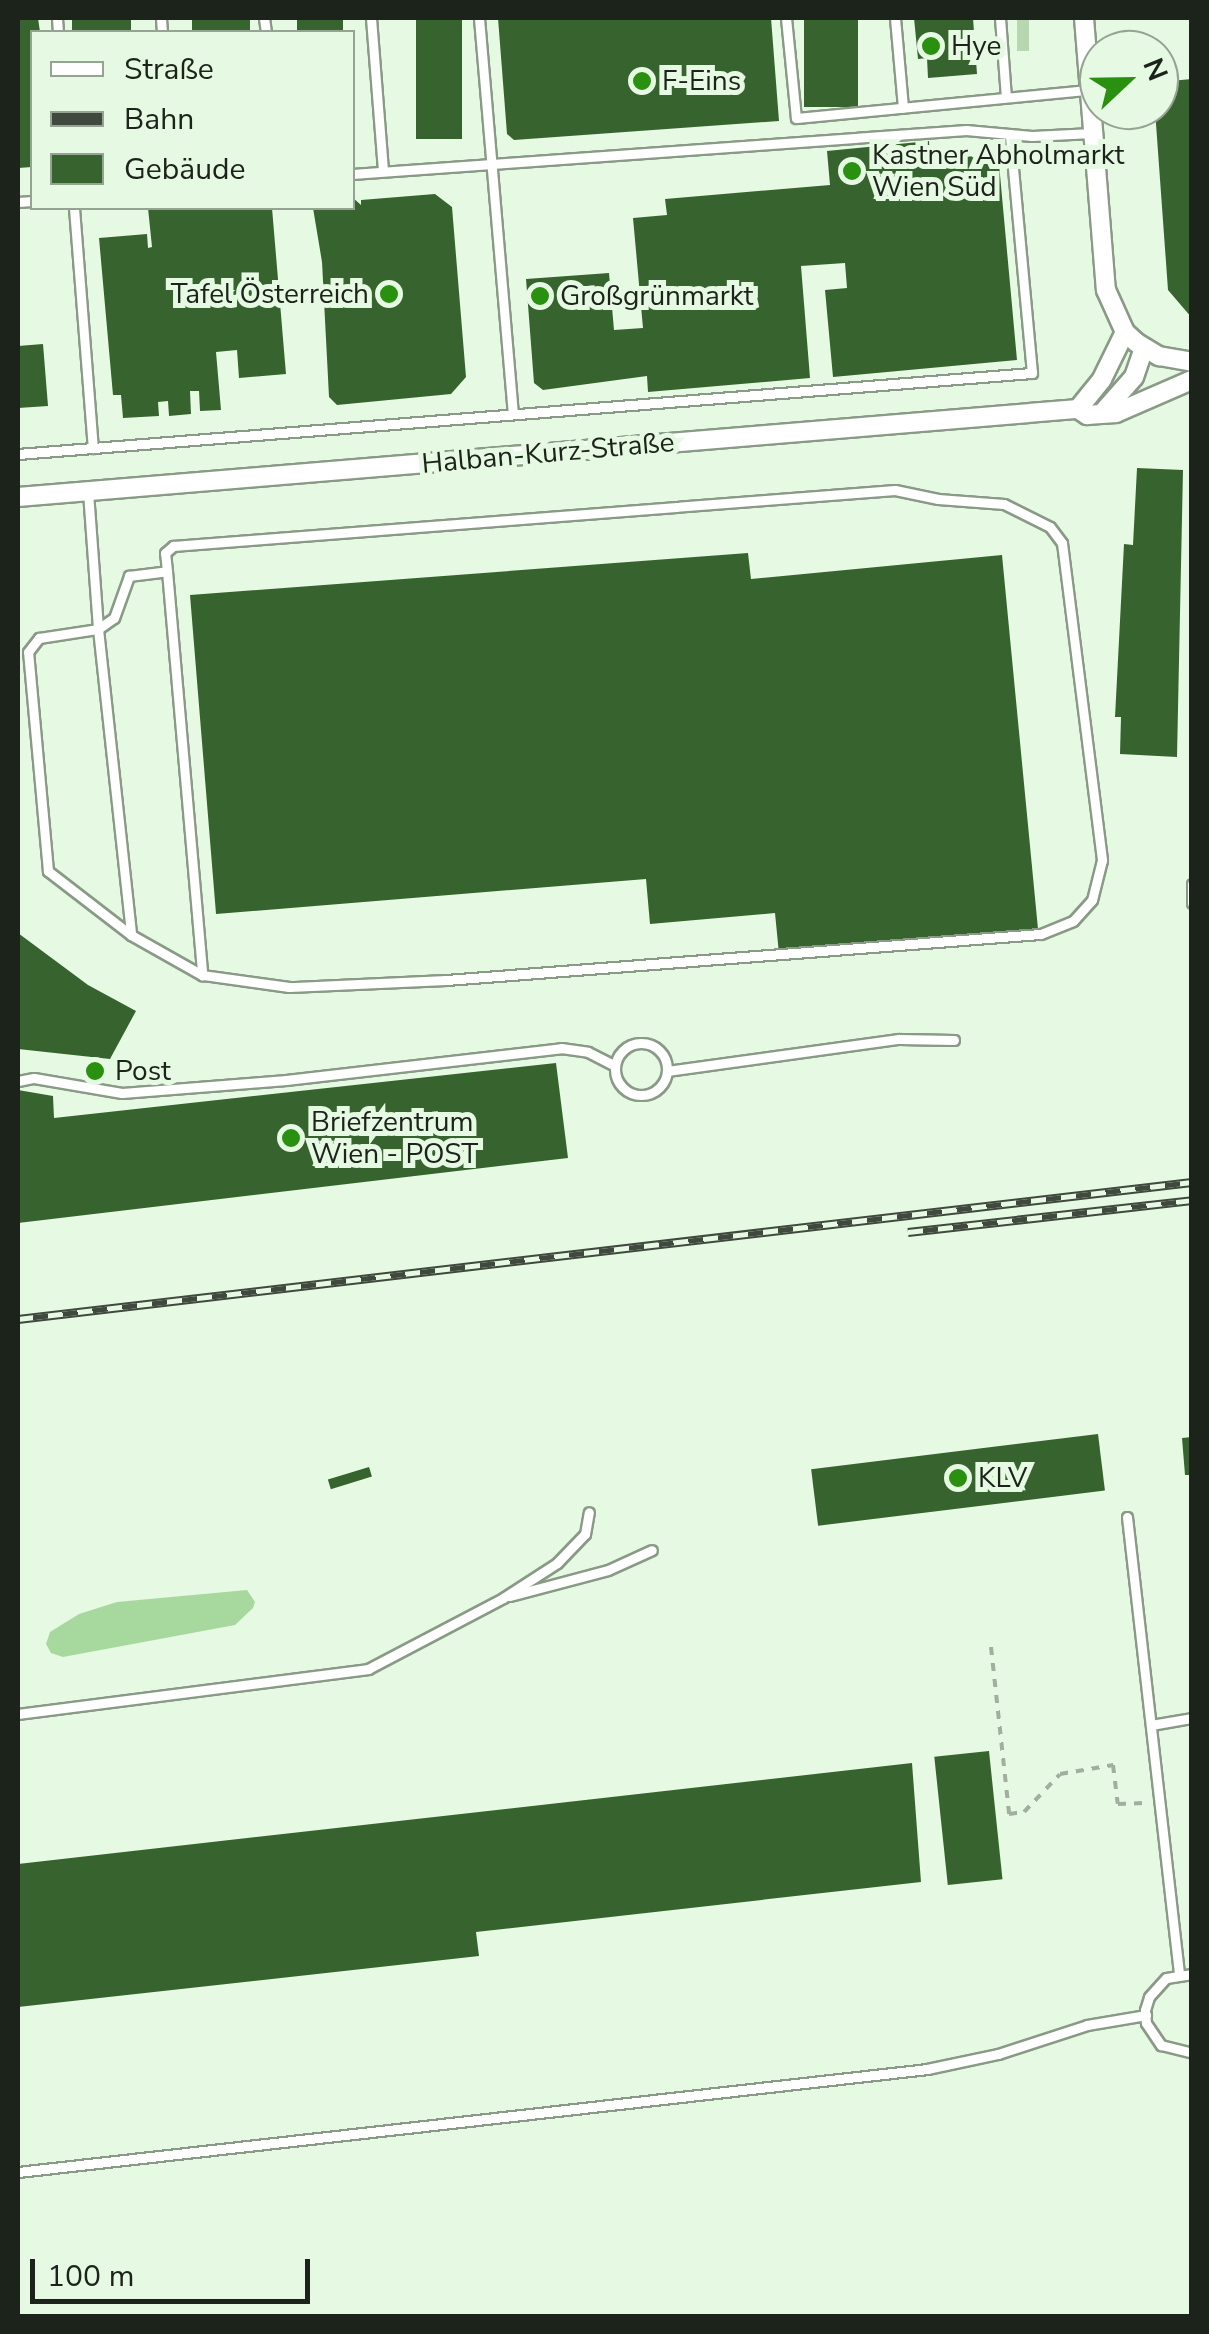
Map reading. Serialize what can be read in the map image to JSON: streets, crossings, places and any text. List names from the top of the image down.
{
  "streets": {
    "street": ["Halban-Kurz-Straße"]
  },
  "places": [
    "Hye",
    "F-Eins",
    "Kastner Abholmarkt Wien Süd",
    "Tafel Österreich",
    "Großgrünmarkt",
    "Post",
    "Briefzentrum Wien - POST",
    "KLV"
  ],
  "legend": ["Straße", "Bahn", "Gebäude"],
  "scale_bar": "100 m",
  "north": "right"
}
